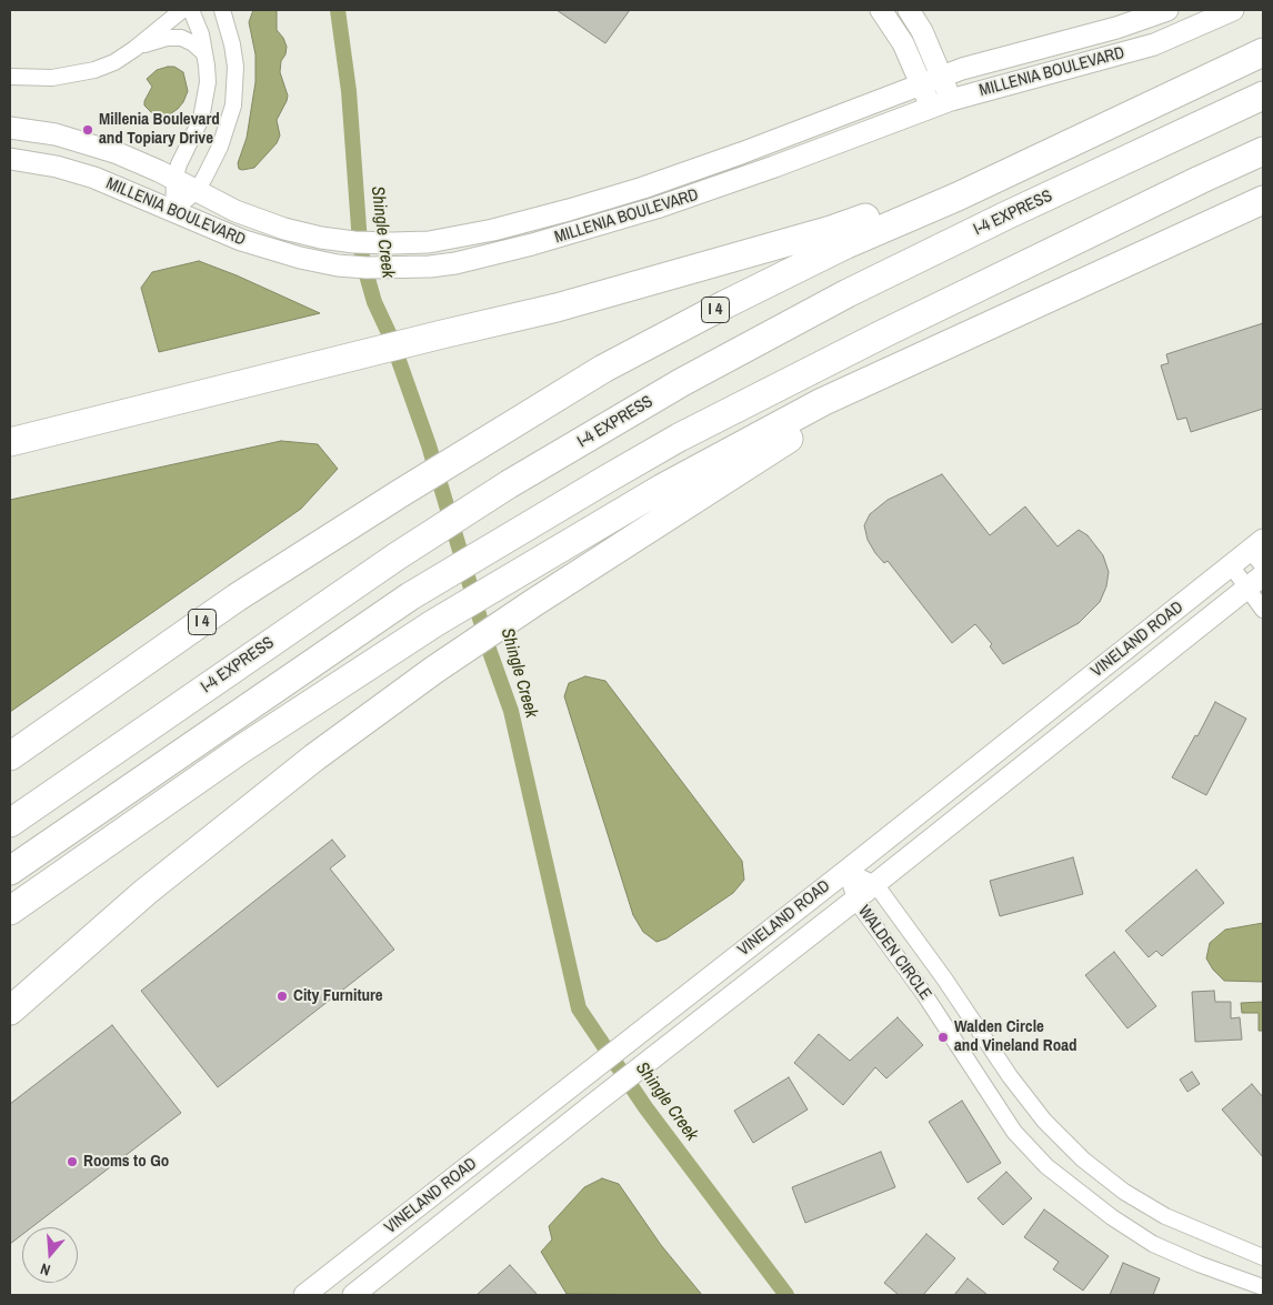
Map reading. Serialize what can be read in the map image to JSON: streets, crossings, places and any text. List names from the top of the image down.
{
  "streets": {
    "highway": ["I-4 EXPRESS", "I 4"],
    "street": ["MILLENIA BOULEVARD", "VINELAND ROAD", "WALDEN CIRCLE"]
  },
  "crossings": [
    ["VINELAND ROAD", "WALDEN CIRCLE"]
  ],
  "water": ["Shingle Creek"],
  "places": [
    "Millenia Boulevard and Topiary Drive",
    "City Furniture",
    "Walden Circle and Vineland Road",
    "Rooms to Go"
  ],
  "north": "bottom"
}
